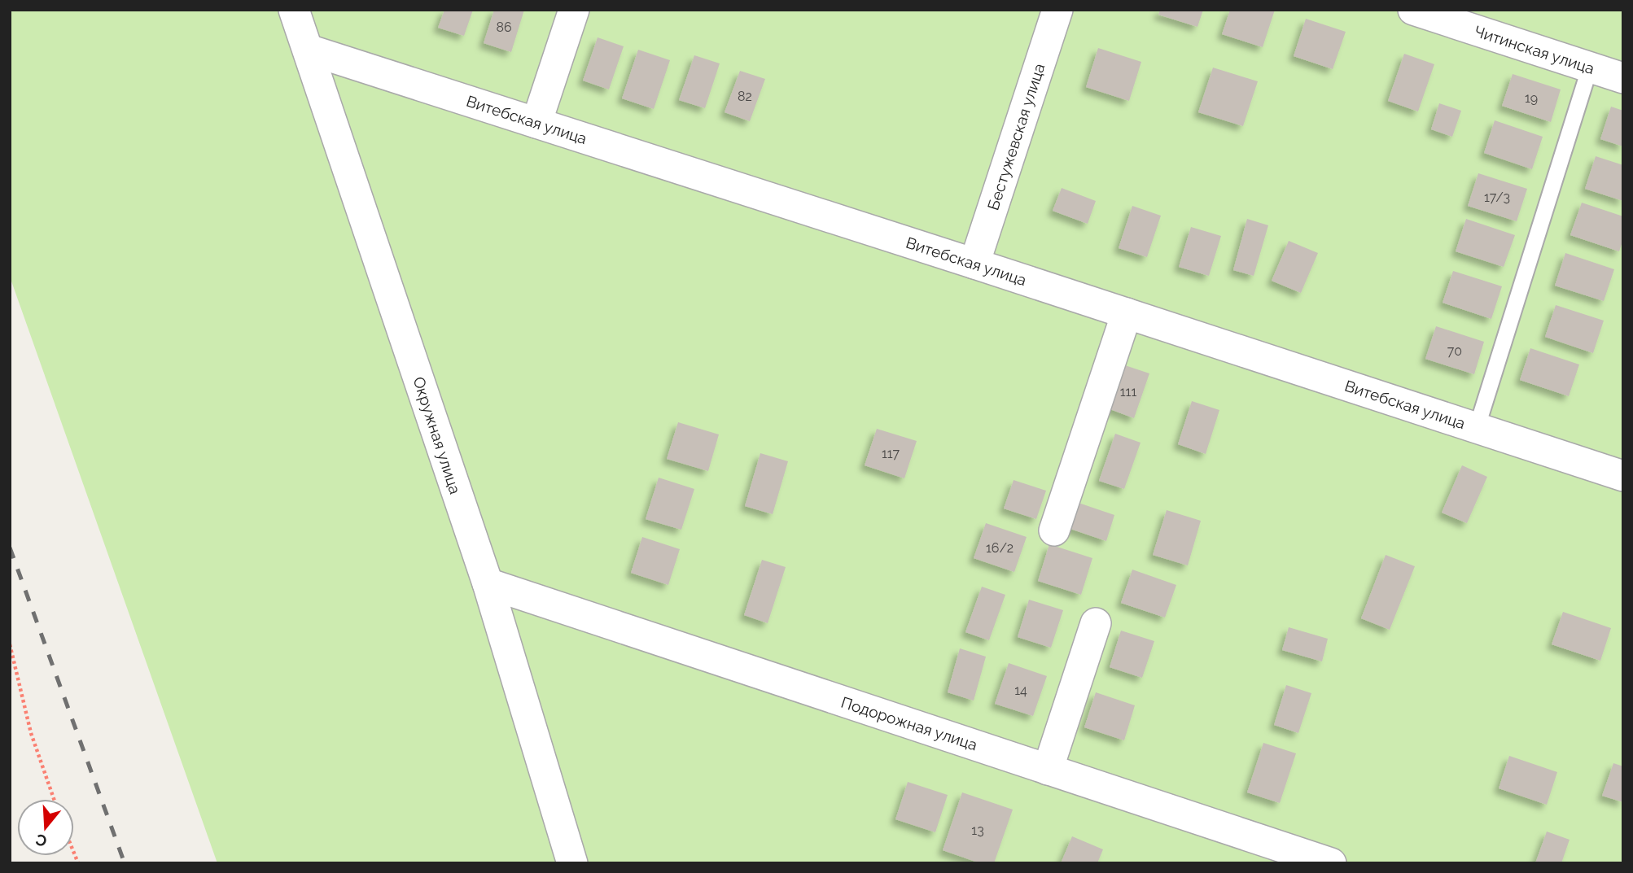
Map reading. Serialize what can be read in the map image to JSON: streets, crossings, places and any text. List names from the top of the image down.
{
  "streets": {
    "street": [
      "Читинская улица",
      "Витебская улица",
      "Бестужевская улица",
      "Окружная улица",
      "Подорожная улица"
    ]
  },
  "crossings": [
    ["Витебская улица", "Бестужевская улица"],
    ["Витебская улица", "Окружная улица"],
    ["Окружная улица", "Подорожная улица"]
  ],
  "house_numbers": [
    "86",
    "82",
    "19",
    "17/3",
    "70",
    "111",
    "117",
    "16/2",
    "14",
    "13"
  ],
  "north": "bottom"
}
